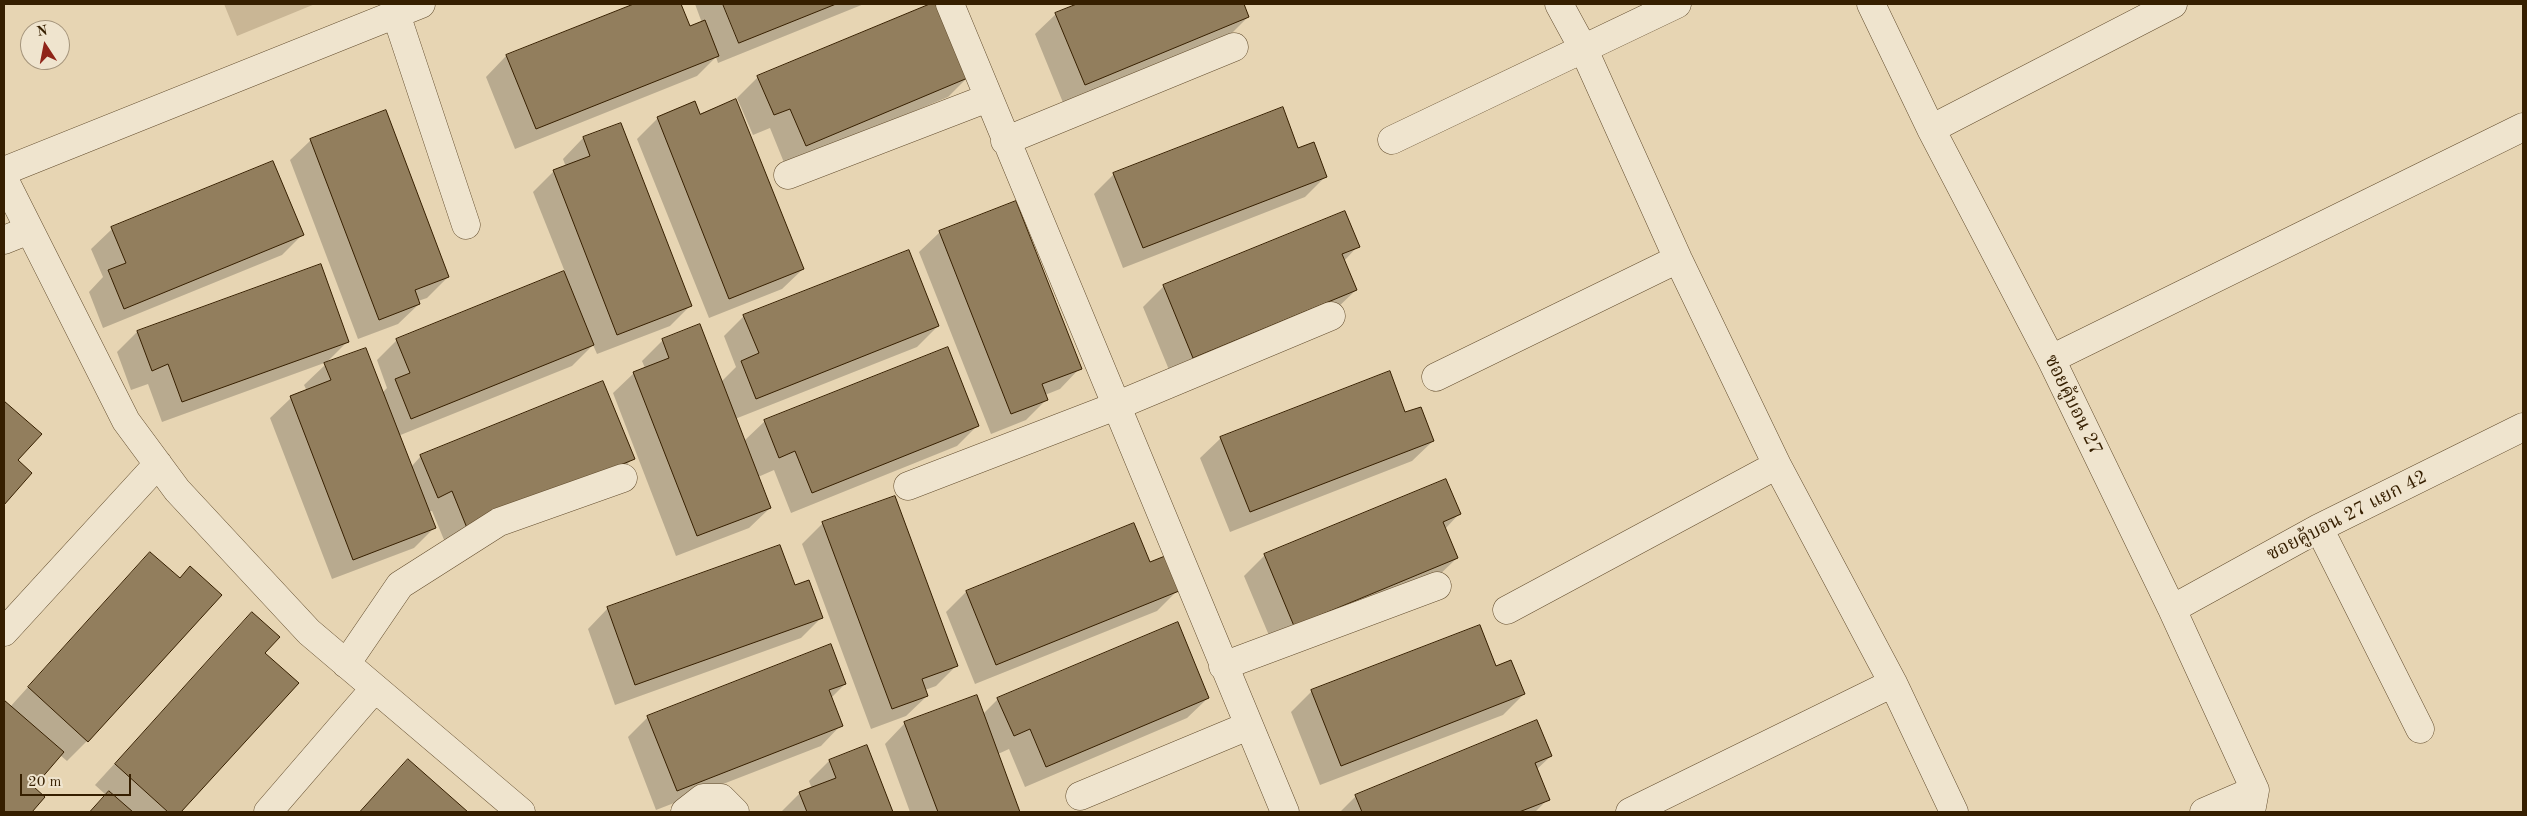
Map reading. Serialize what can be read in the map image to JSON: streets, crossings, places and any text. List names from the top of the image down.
{
  "streets": {
    "street": ["ซอยคู้บอน 27", "ซอยคู้บอน 27 แยก 42"]
  },
  "crossings": [
    ["ซอยคู้บอน 27", "ซอยคู้บอน 27 แยก 42"]
  ],
  "scale_bar": "20 m",
  "north": "top"
}
